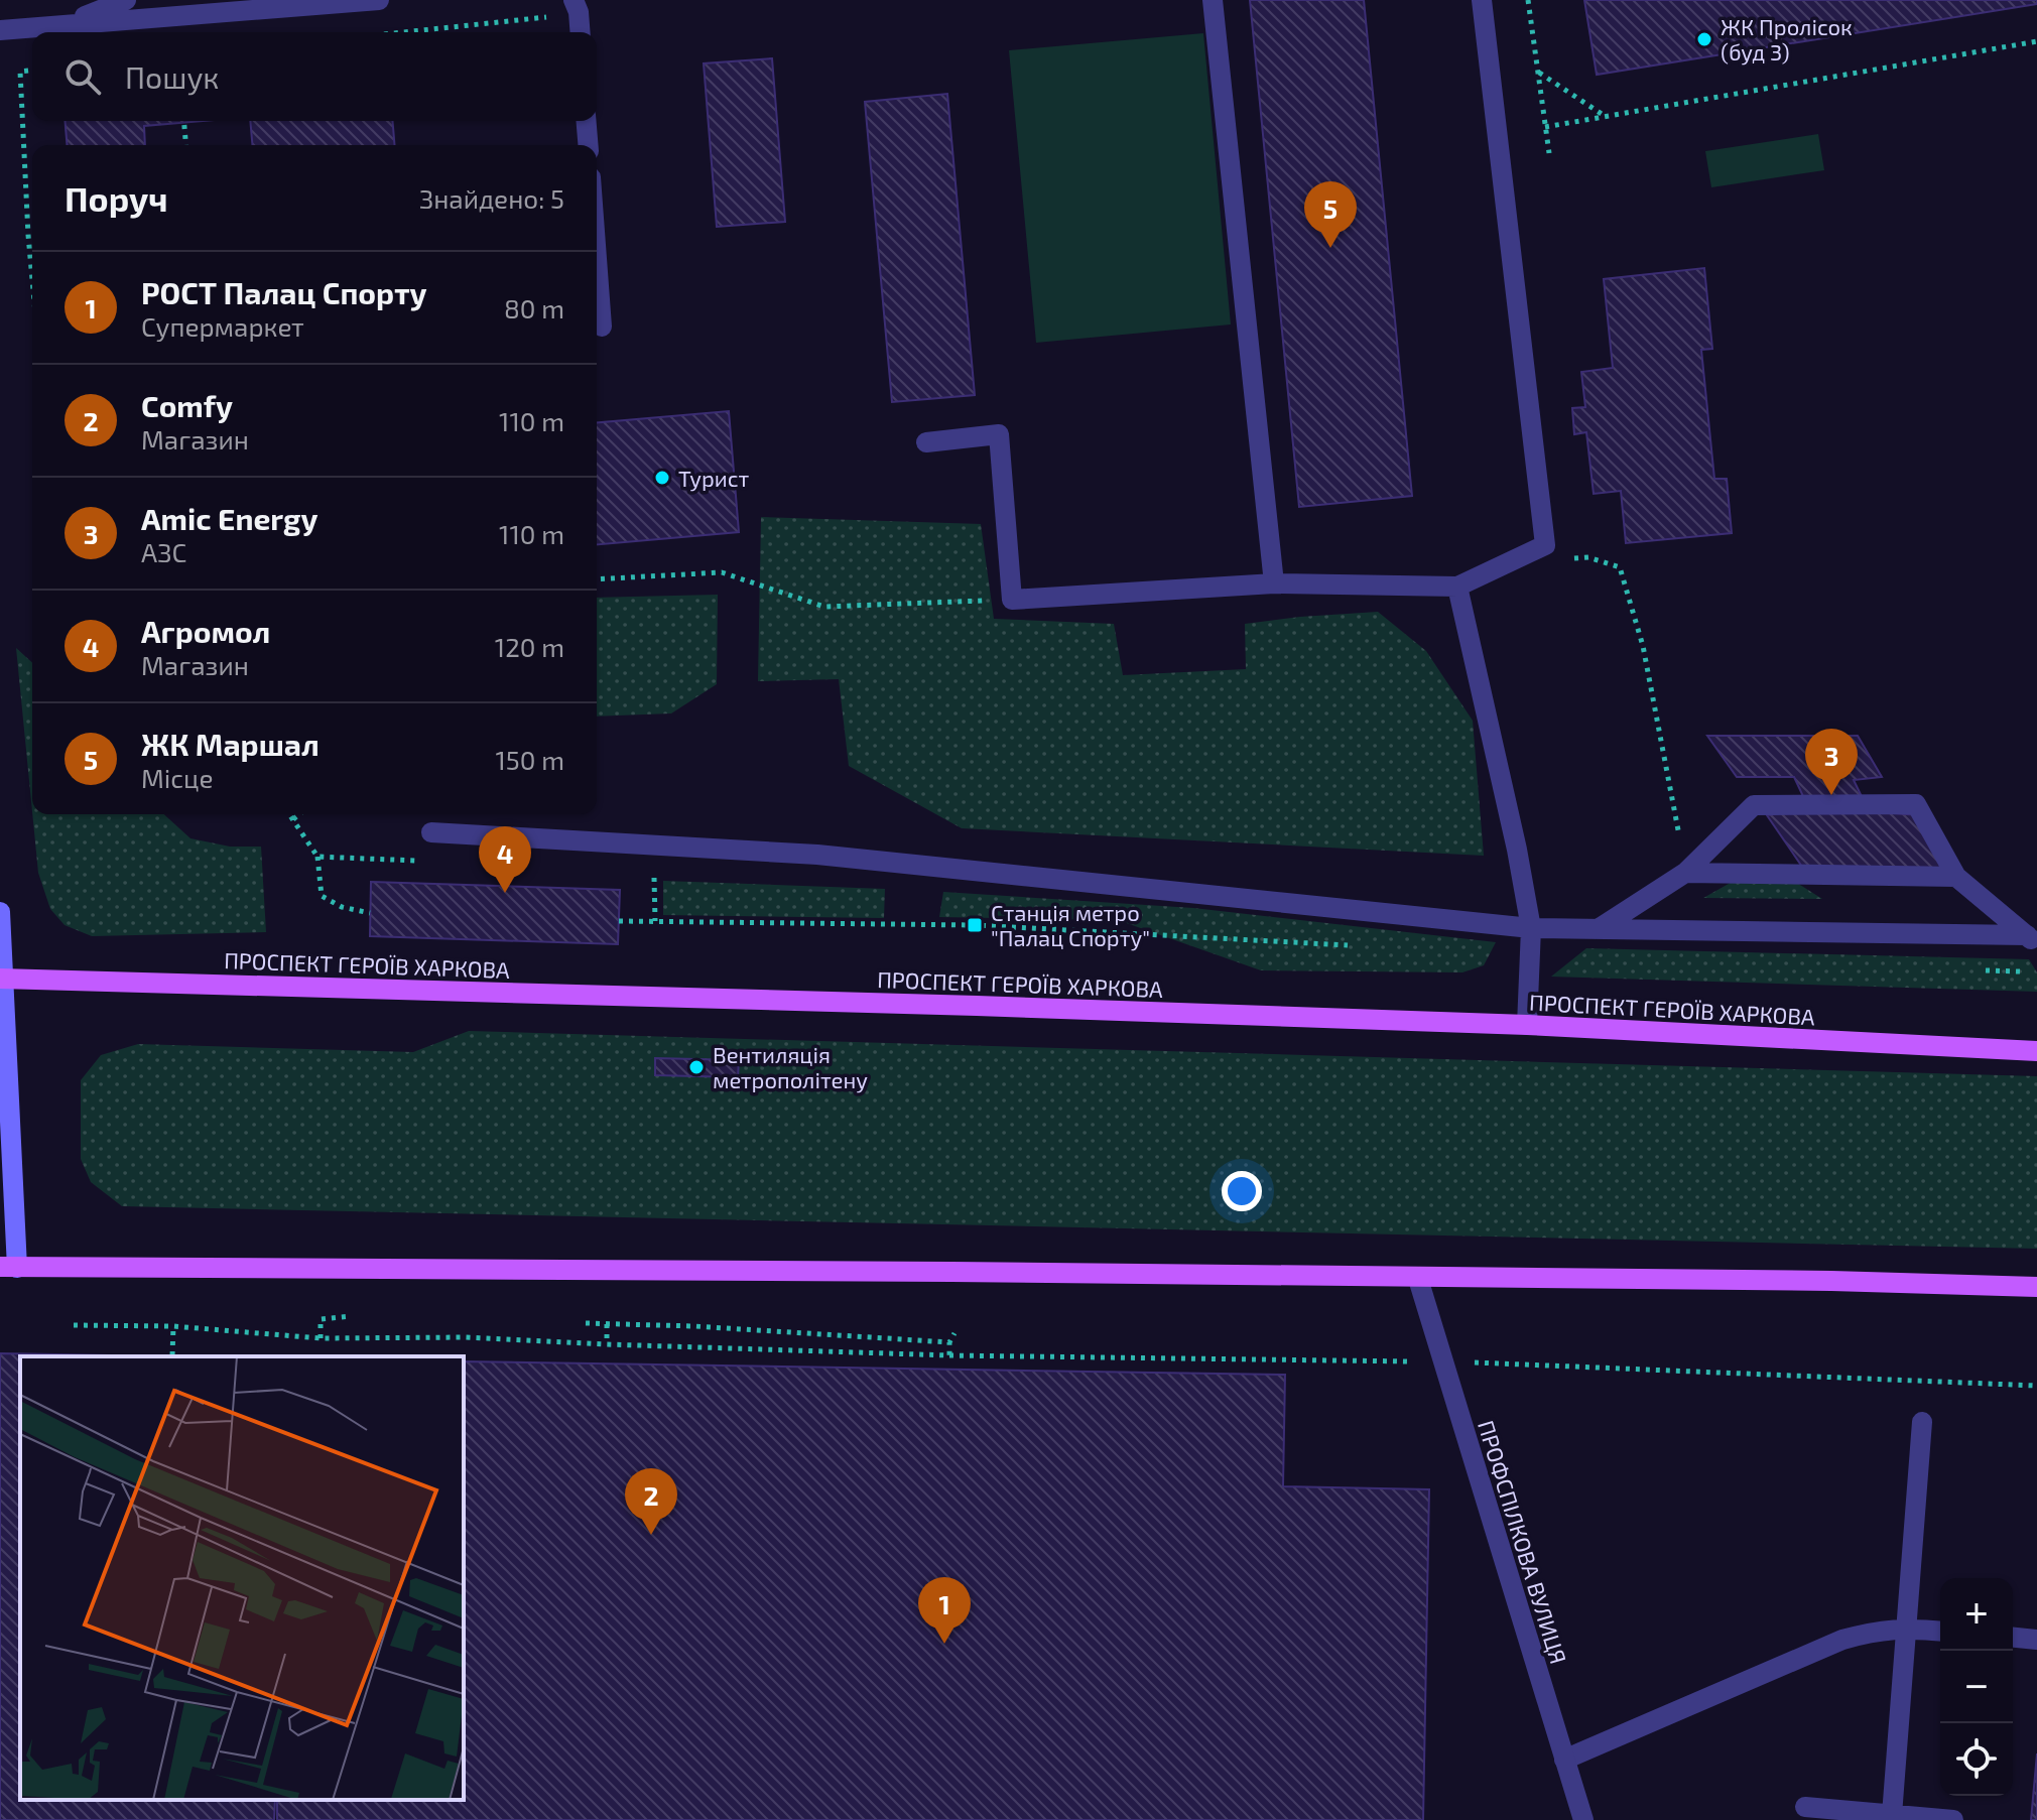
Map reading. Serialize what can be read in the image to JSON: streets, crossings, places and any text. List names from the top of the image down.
{
  "streets": {
    "main road": ["ПРОСПЕКТ ГЕРОЇВ ХАРКОВА"],
    "street": ["ПРОФСПІЛКОВА ВУЛИЦЯ"]
  },
  "places": {
    "other": ["ЖК Пролісок (буд 3)", "Турист", "Вентиляція метрополітену"],
    "transit": ["Станція метро \"Палац Спорту\""]
  },
  "page": {
    "search": "Пошук",
    "heading": ["Поруч", "Знайдено: 5"],
    "pins": [
      "5",
      "3",
      "4",
      "2",
      "1"
    ],
    "list": [
      {
        "mark": "1",
        "name": "РОСТ Палац Спорту",
        "note": "Супермаркет",
        "value": "80 m"
      },
      {
        "mark": "2",
        "name": "Comfy",
        "note": "Магазин",
        "value": "110 m"
      },
      {
        "mark": "3",
        "name": "Amic Energy",
        "note": "АЗС",
        "value": "110 m"
      },
      {
        "mark": "4",
        "name": "Агромол",
        "note": "Магазин",
        "value": "120 m"
      },
      {
        "mark": "5",
        "name": "ЖК Маршал",
        "note": "Місце",
        "value": "150 m"
      }
    ],
    "map_buttons": ["+", "−"]
  }
}
